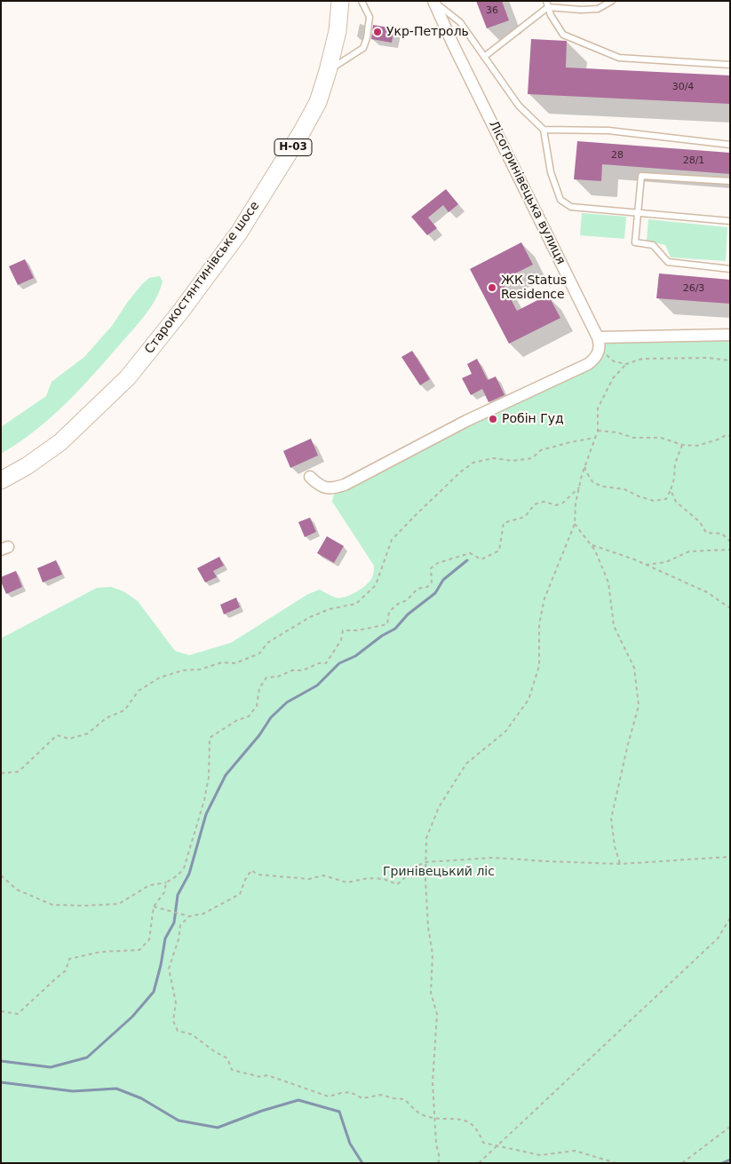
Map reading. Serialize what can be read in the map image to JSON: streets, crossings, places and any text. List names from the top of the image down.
{
  "streets": {
    "main road": ["Н-03", "Старокостянтинівське шосе"],
    "street": ["Лісогринівецька вулиця"]
  },
  "parks": ["Гринівецький ліс"],
  "places": ["Укр-Петроль", "ЖК Status Residence", "Робін Гуд"],
  "house_numbers": [
    "36",
    "30/4",
    "28",
    "28/1",
    "26/3"
  ]
}
